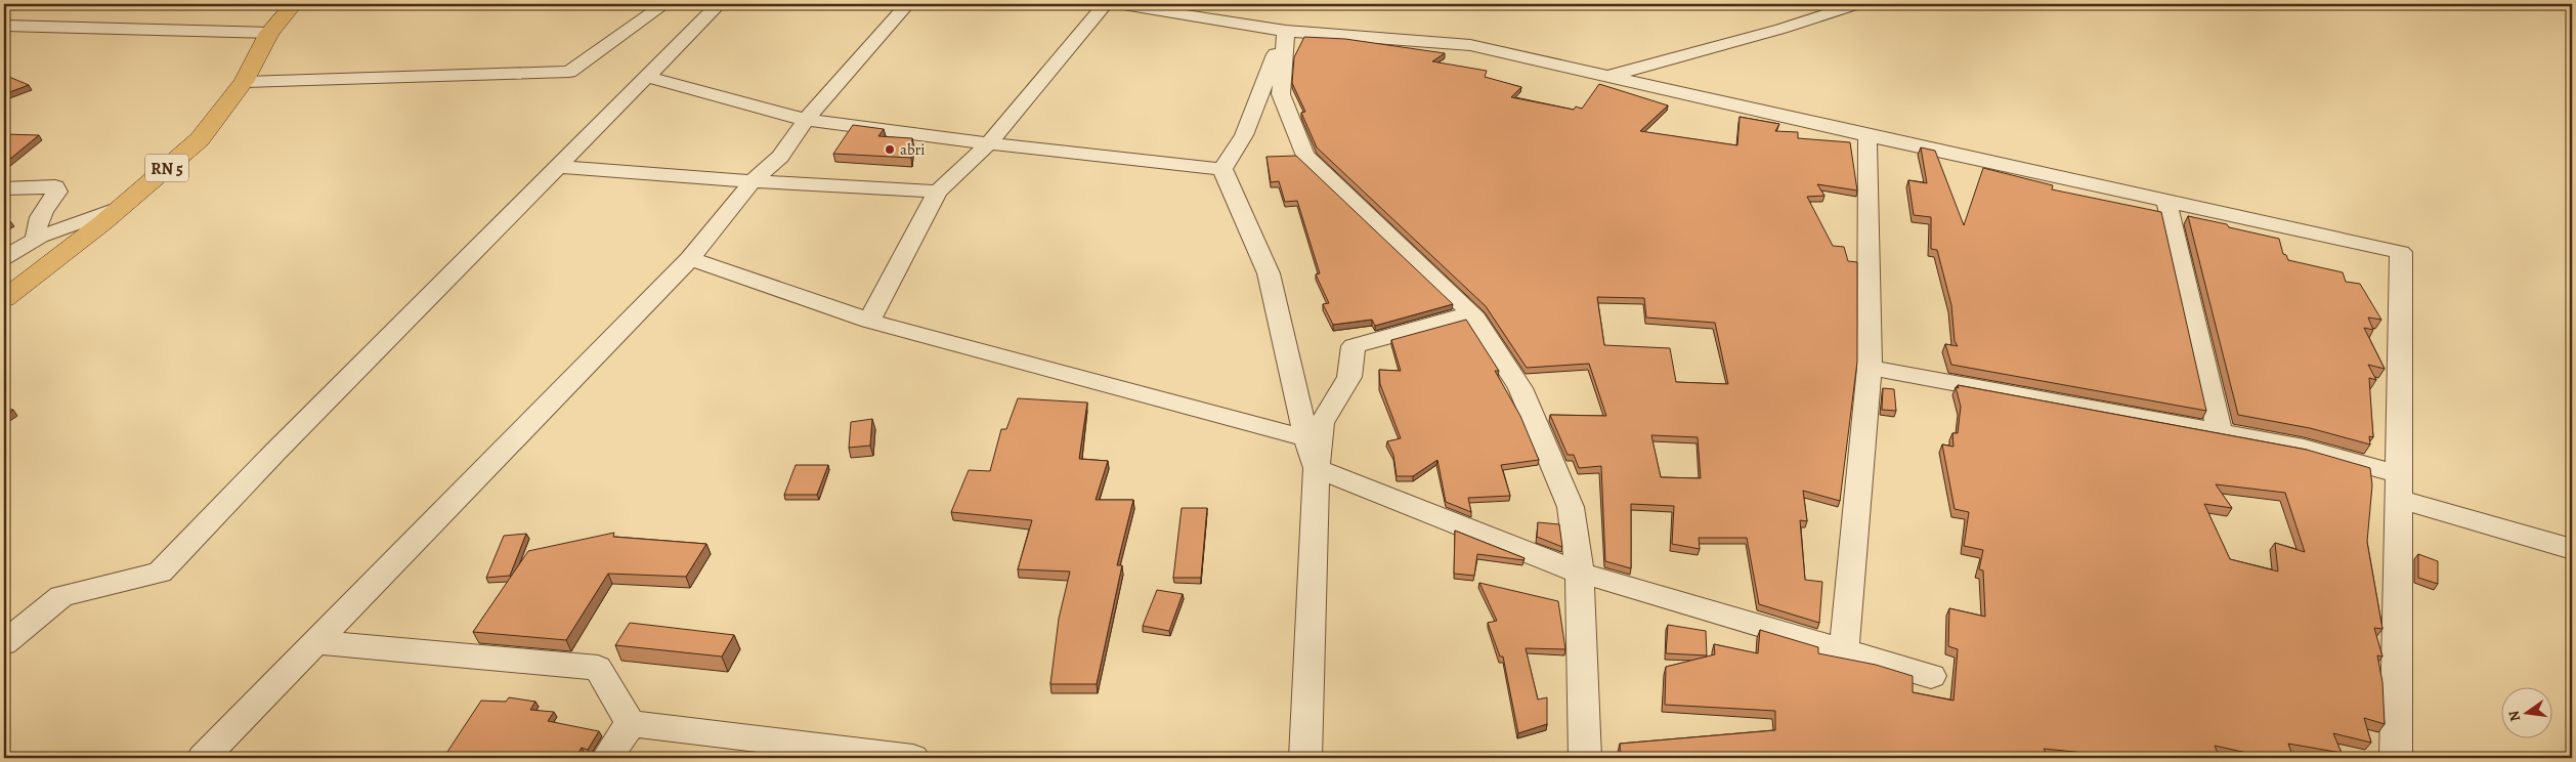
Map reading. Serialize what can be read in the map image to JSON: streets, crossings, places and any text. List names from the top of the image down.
{
  "streets": {
    "main road": ["RN 5"]
  },
  "places": ["abri"],
  "north": "left"
}
